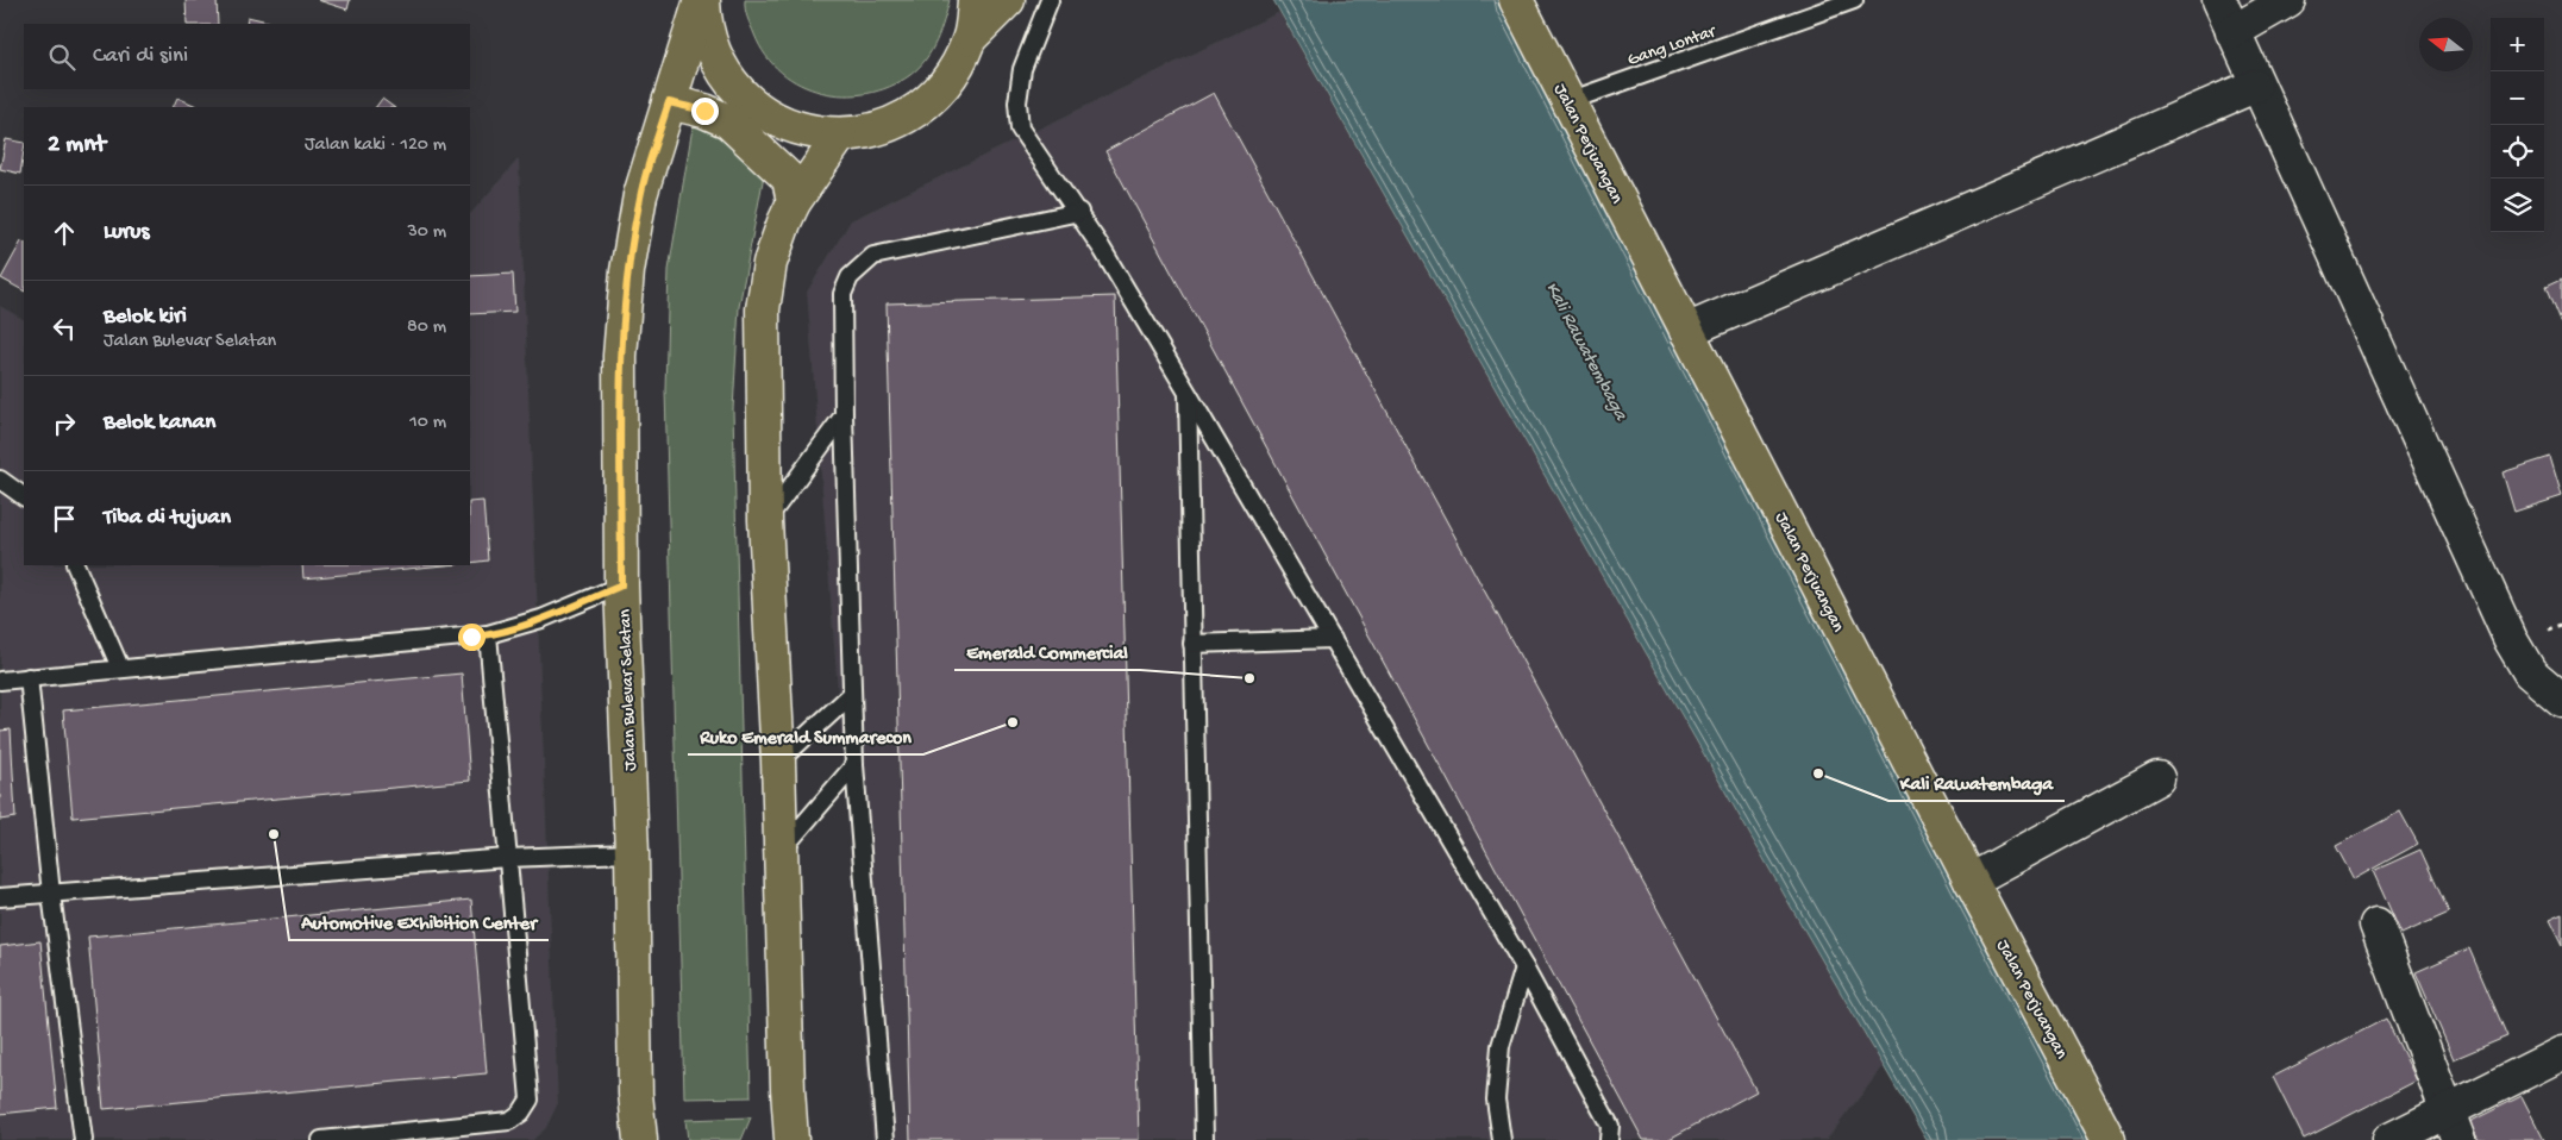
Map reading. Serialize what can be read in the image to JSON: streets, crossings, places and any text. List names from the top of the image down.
{
  "streets": {
    "main road": ["Jalan Perjuangan", "Jalan Bulevar Selatan"],
    "lane": ["Gang Lontar"]
  },
  "crossings": [
    ["Gang Lontar", "Jalan Perjuangan"]
  ],
  "water": ["Kali Rawatembaga"],
  "places": [
    "Emerald Commercial",
    "Ruko Emerald Summarecon",
    "Kali Rawatembaga",
    "Automotive Exhibition Center"
  ],
  "north": "left",
  "page": {
    "map_buttons": ["+", "−"],
    "search": "Cari di sini",
    "heading": ["2 mnt", "Jalan kaki · 120 m"],
    "list": [
      ["Lurus", "30 m"],
      ["Belok kiri", "Jalan Bulevar Selatan", "80 m"],
      ["Belok kanan", "10 m"],
      "Tiba di tujuan"
    ]
  }
}
